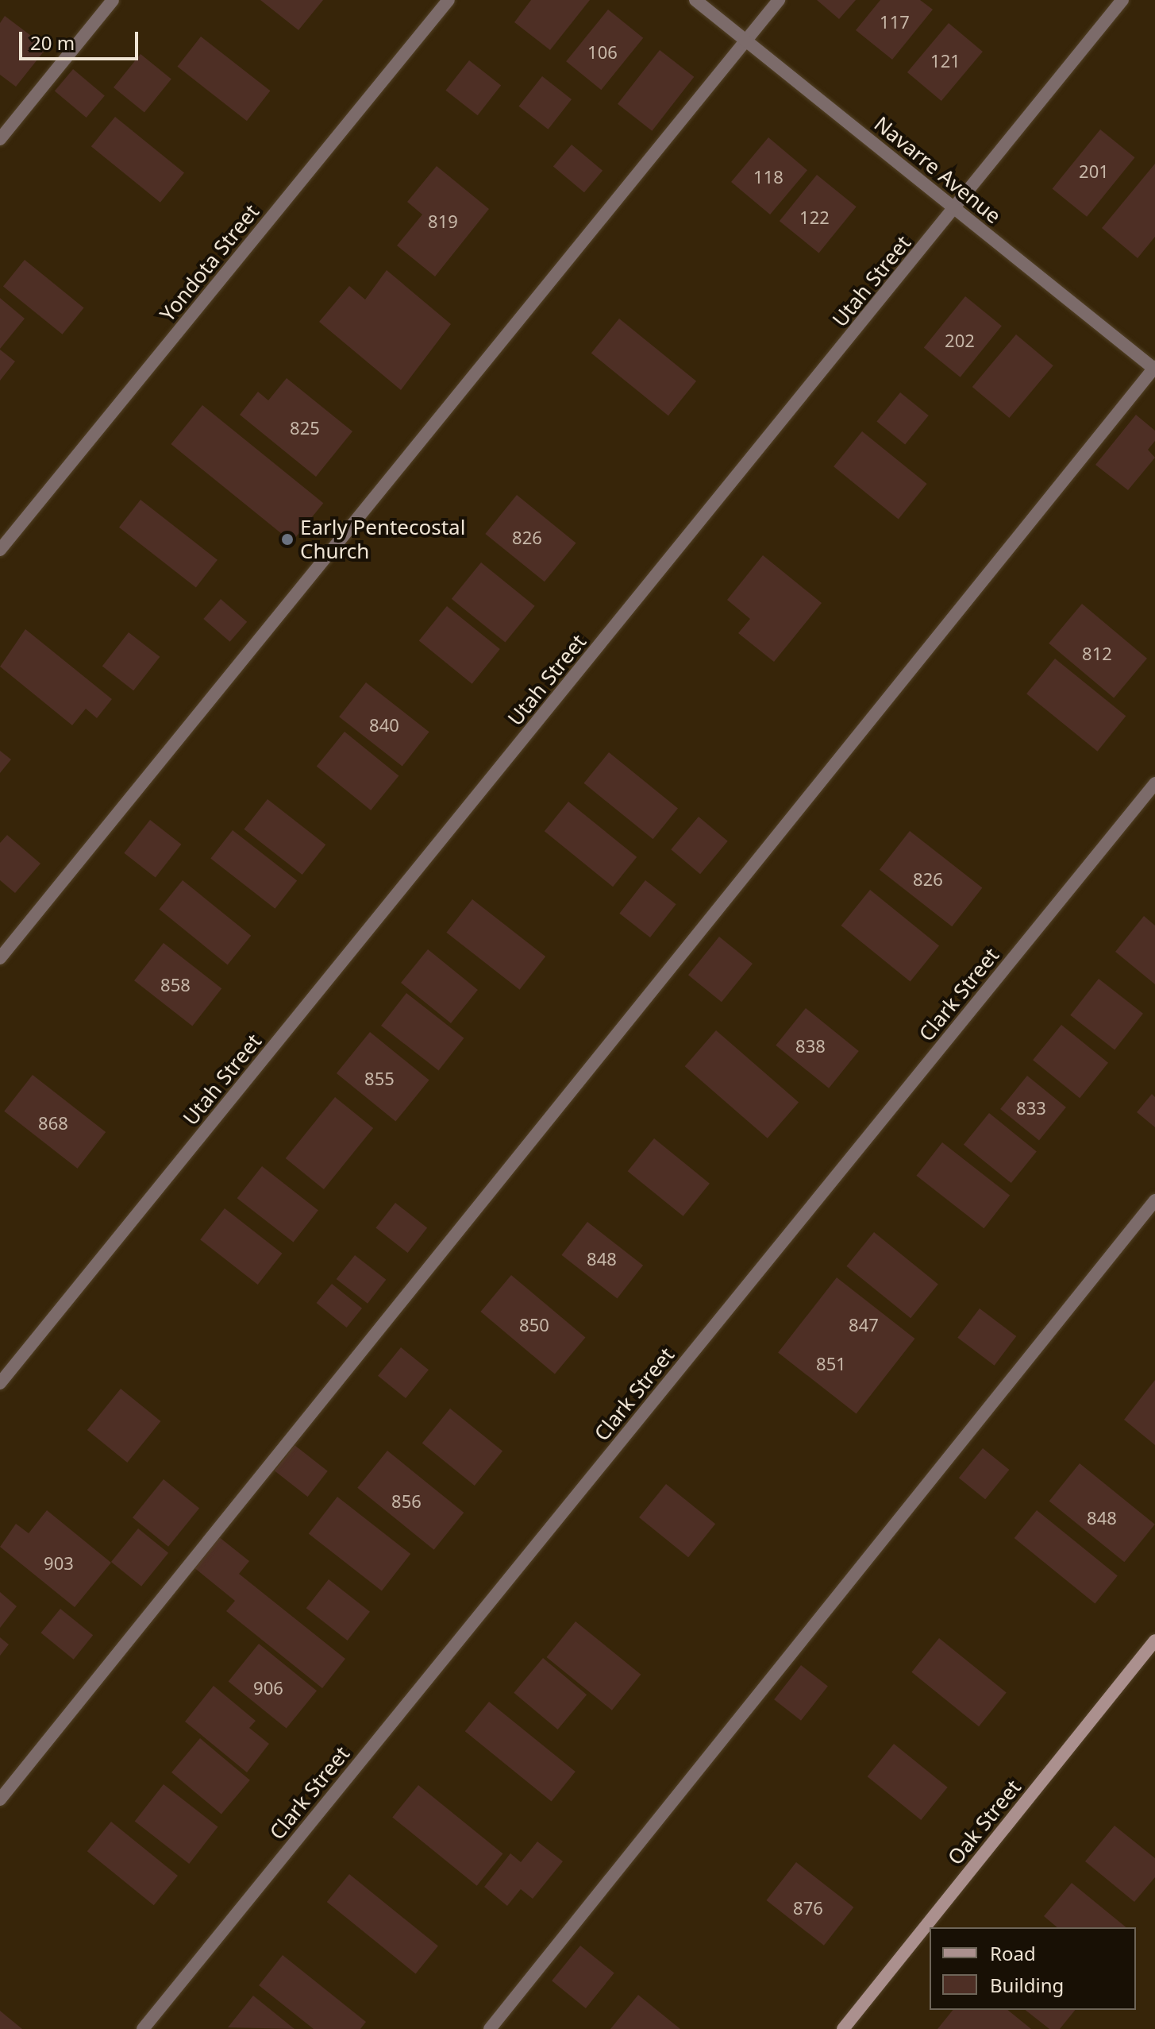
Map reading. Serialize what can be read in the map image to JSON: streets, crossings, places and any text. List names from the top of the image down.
{
  "streets": {
    "main road": ["Oak Street"],
    "street": [
      "Navarre Avenue",
      "Yondota Street",
      "Utah Street",
      "Clark Street"
    ]
  },
  "crossings": [
    ["Navarre Avenue", "Utah Street"]
  ],
  "places": ["Early Pentecostal Church"],
  "house_numbers": [
    "117",
    "106",
    "121",
    "201",
    "118",
    "122",
    "819",
    "202",
    "825",
    "826",
    "812",
    "840",
    "826",
    "858",
    "838",
    "855",
    "833",
    "868",
    "848",
    "850",
    "847",
    "851",
    "856",
    "848",
    "903",
    "906",
    "876"
  ],
  "legend": ["Road", "Building"],
  "scale_bar": "20 m"
}
